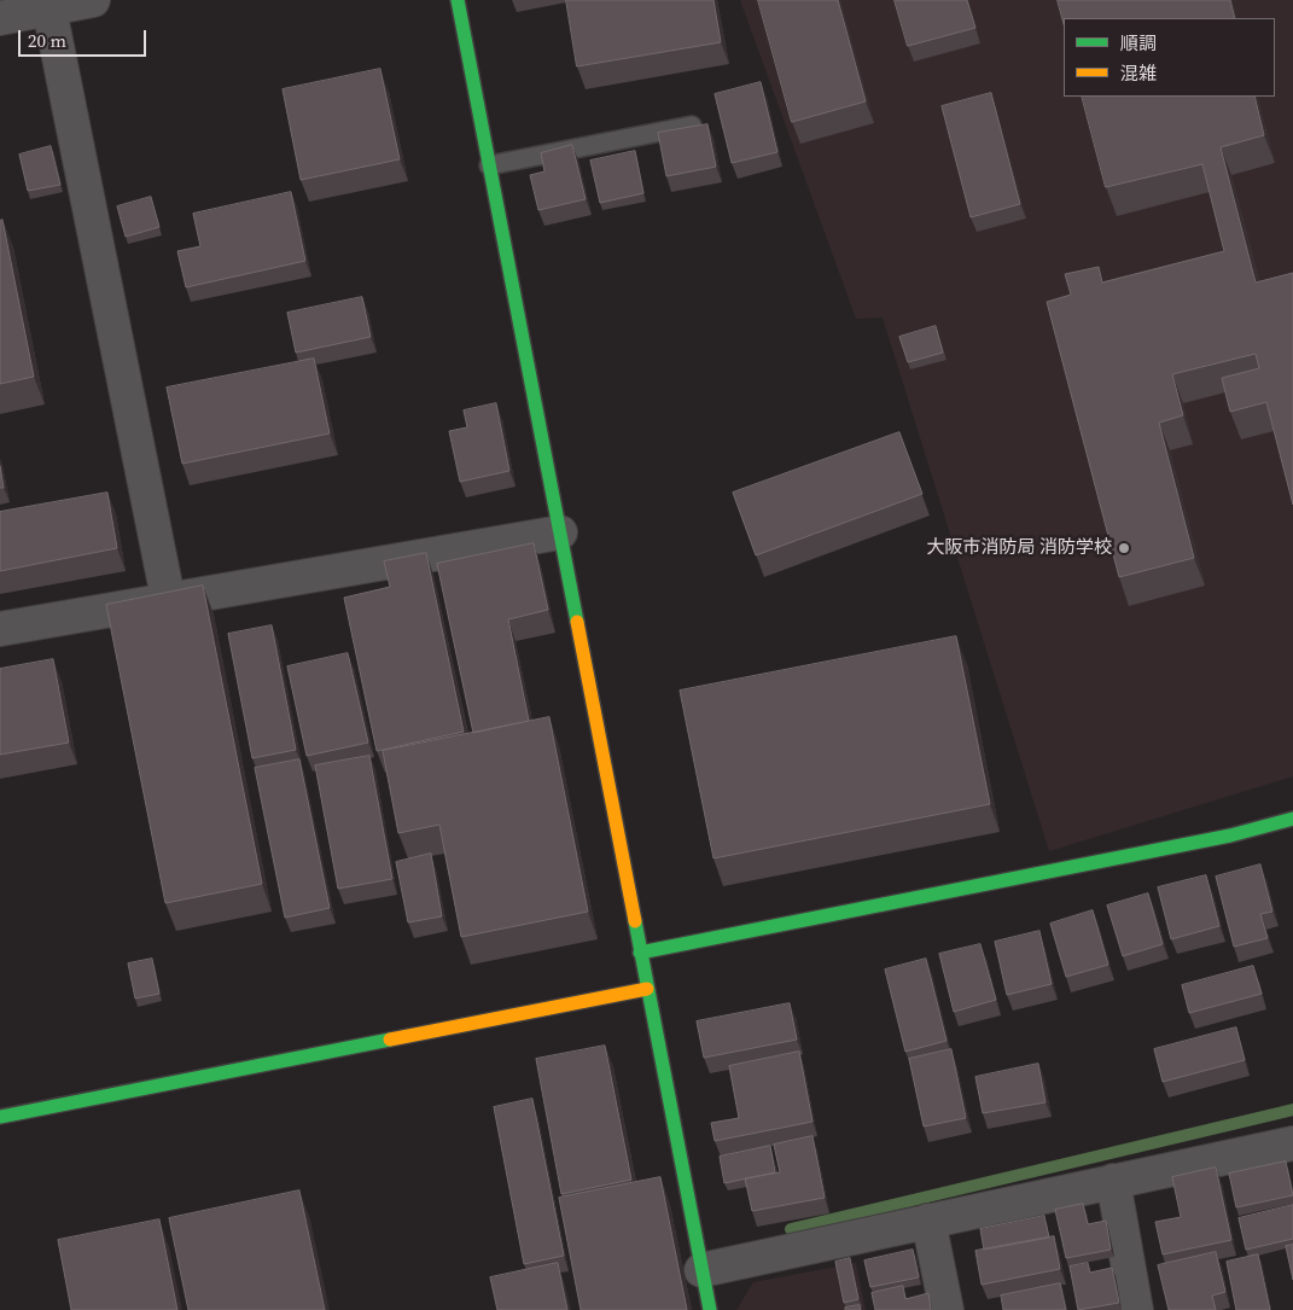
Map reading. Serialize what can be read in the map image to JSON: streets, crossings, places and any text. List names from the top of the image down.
{
  "places": ["大阪市消防局 消防学校"],
  "legend": ["順調", "混雑"],
  "scale_bar": "20 m"
}
